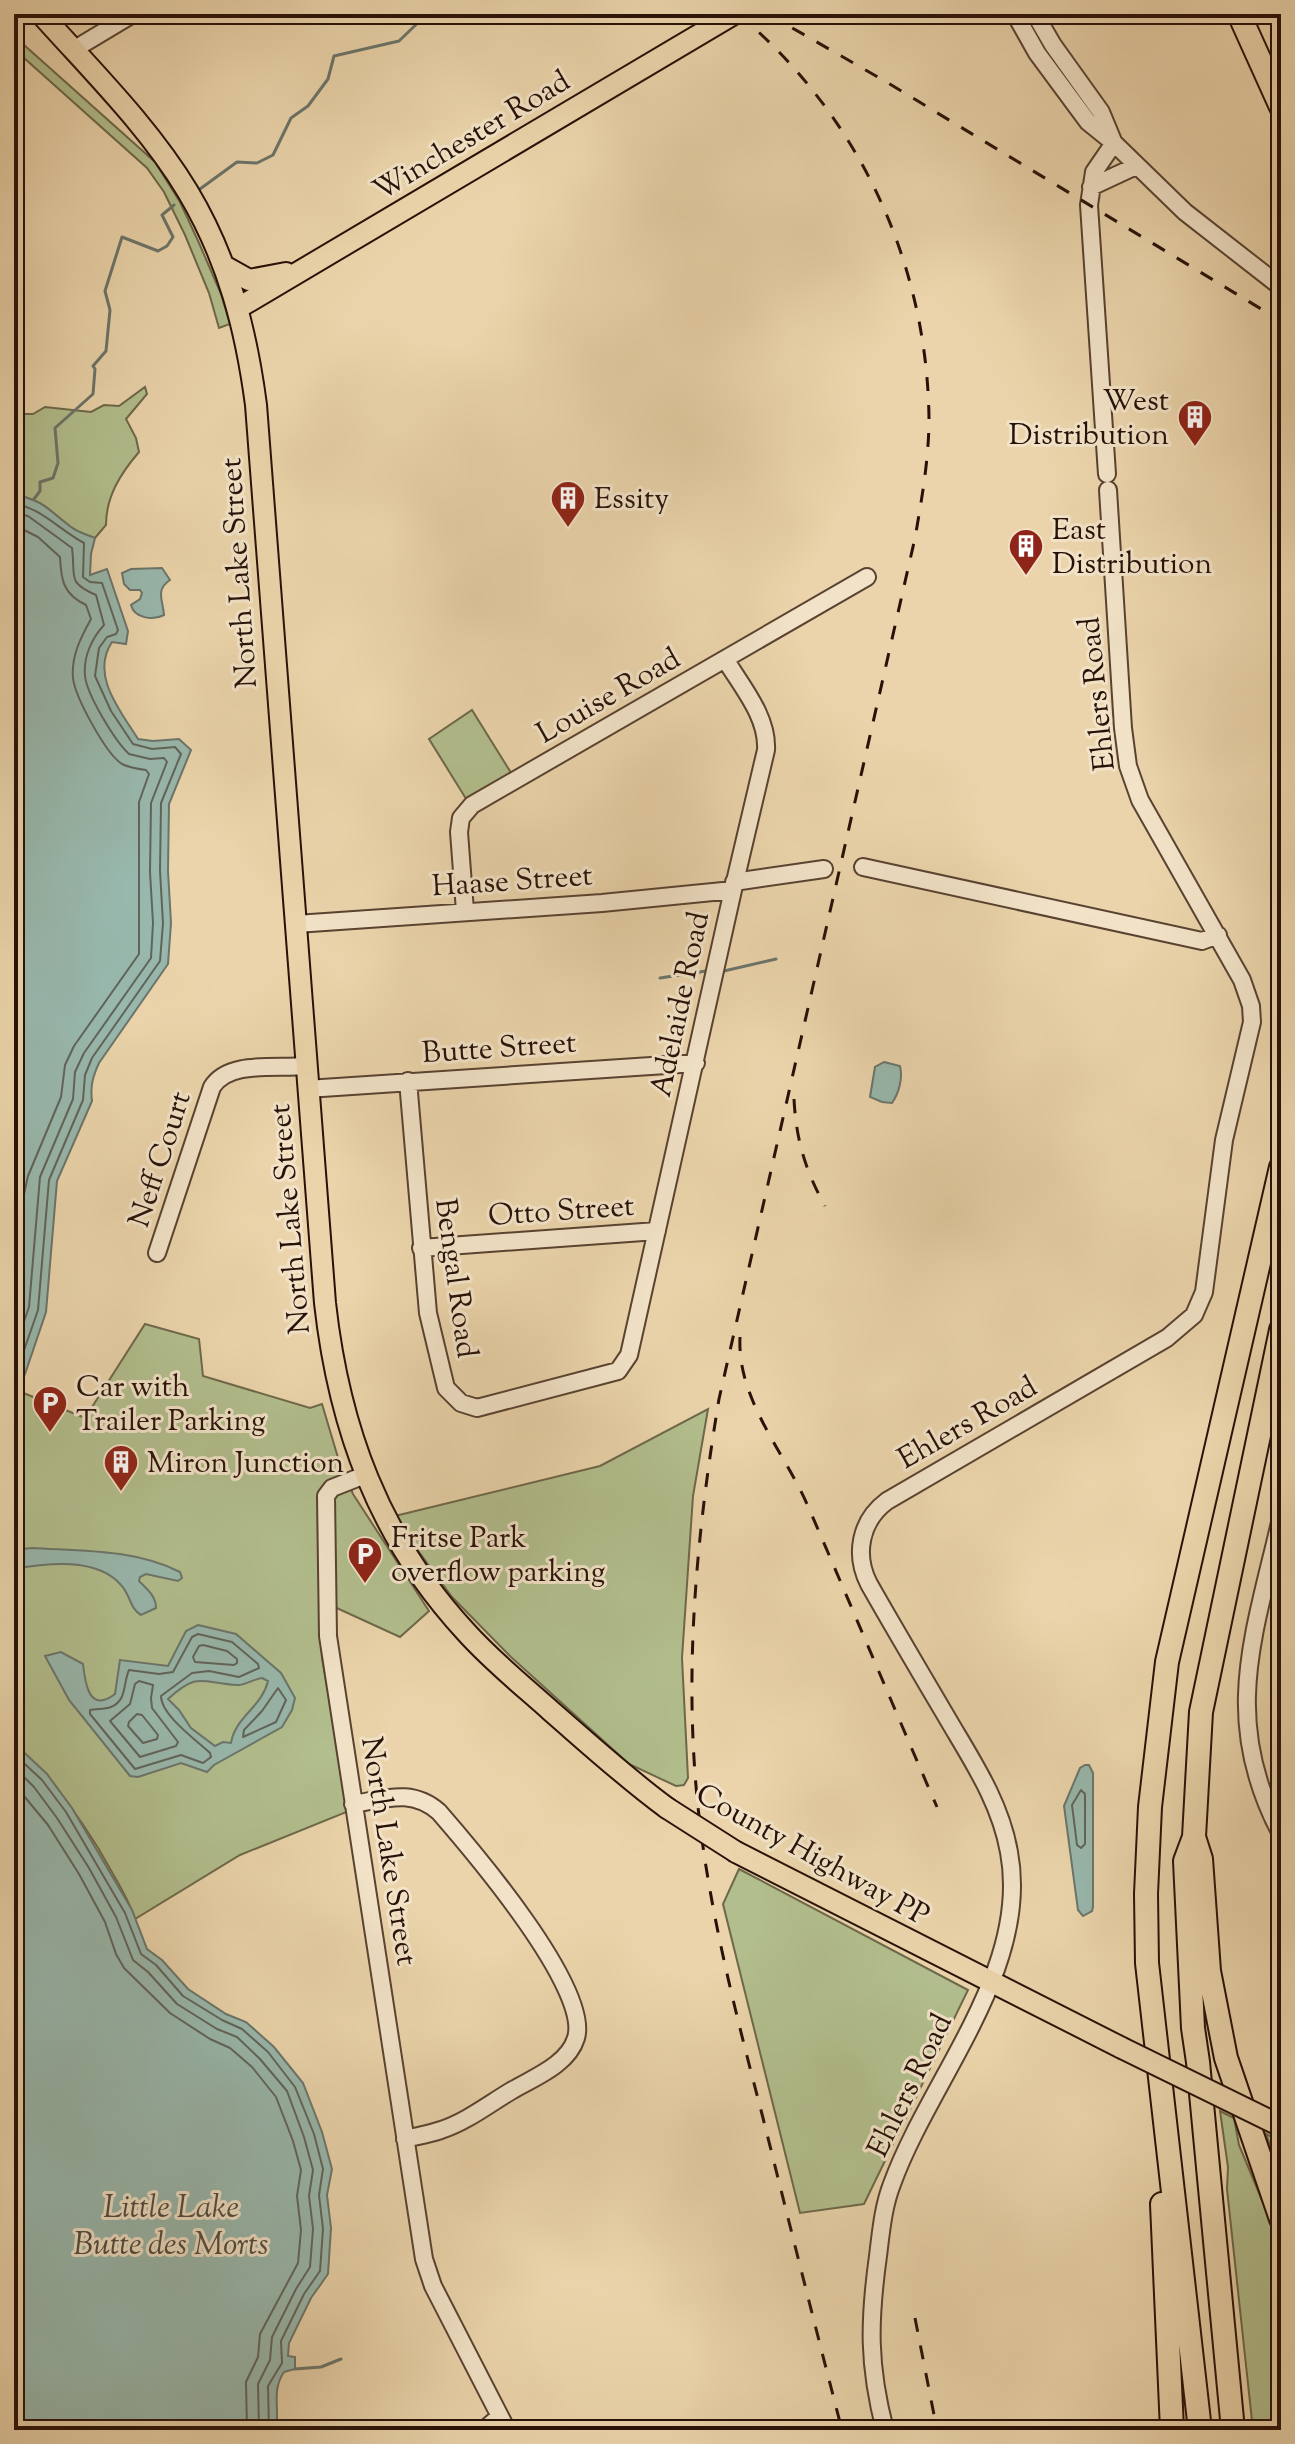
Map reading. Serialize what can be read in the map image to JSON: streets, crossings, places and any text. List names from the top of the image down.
{
  "streets": {
    "main road": ["Winchester Road", "North Lake Street", "County Highway PP"],
    "street": [
      "Ehlers Road",
      "Louise Road",
      "Haase Street",
      "Adelaide Road",
      "Butte Street",
      "Neff Court",
      "Otto Street",
      "Bengal Road"
    ]
  },
  "crossings": [
    ["Winchester Road", "North Lake Street"],
    ["North Lake Street", "Haase Street"],
    ["North Lake Street", "Butte Street"],
    ["North Lake Street", "Neff Court"],
    ["North Lake Street", "County Highway PP"],
    ["Ehlers Road", "County Highway PP"],
    ["Louise Road", "Haase Street"],
    ["Louise Road", "Adelaide Road"],
    ["Haase Street", "Adelaide Road"],
    ["Adelaide Road", "Butte Street"],
    ["Adelaide Road", "Otto Street"],
    ["Adelaide Road", "Bengal Road"],
    ["Butte Street", "Bengal Road"],
    ["Otto Street", "Bengal Road"]
  ],
  "water": ["Little Lake Butte des Morts"],
  "places": {
    "building": [
      "West Distribution",
      "Essity",
      "East Distribution",
      "Miron Junction"
    ],
    "parking": ["Car with Trailer Parking", "Fritse Park overflow parking"]
  }
}
